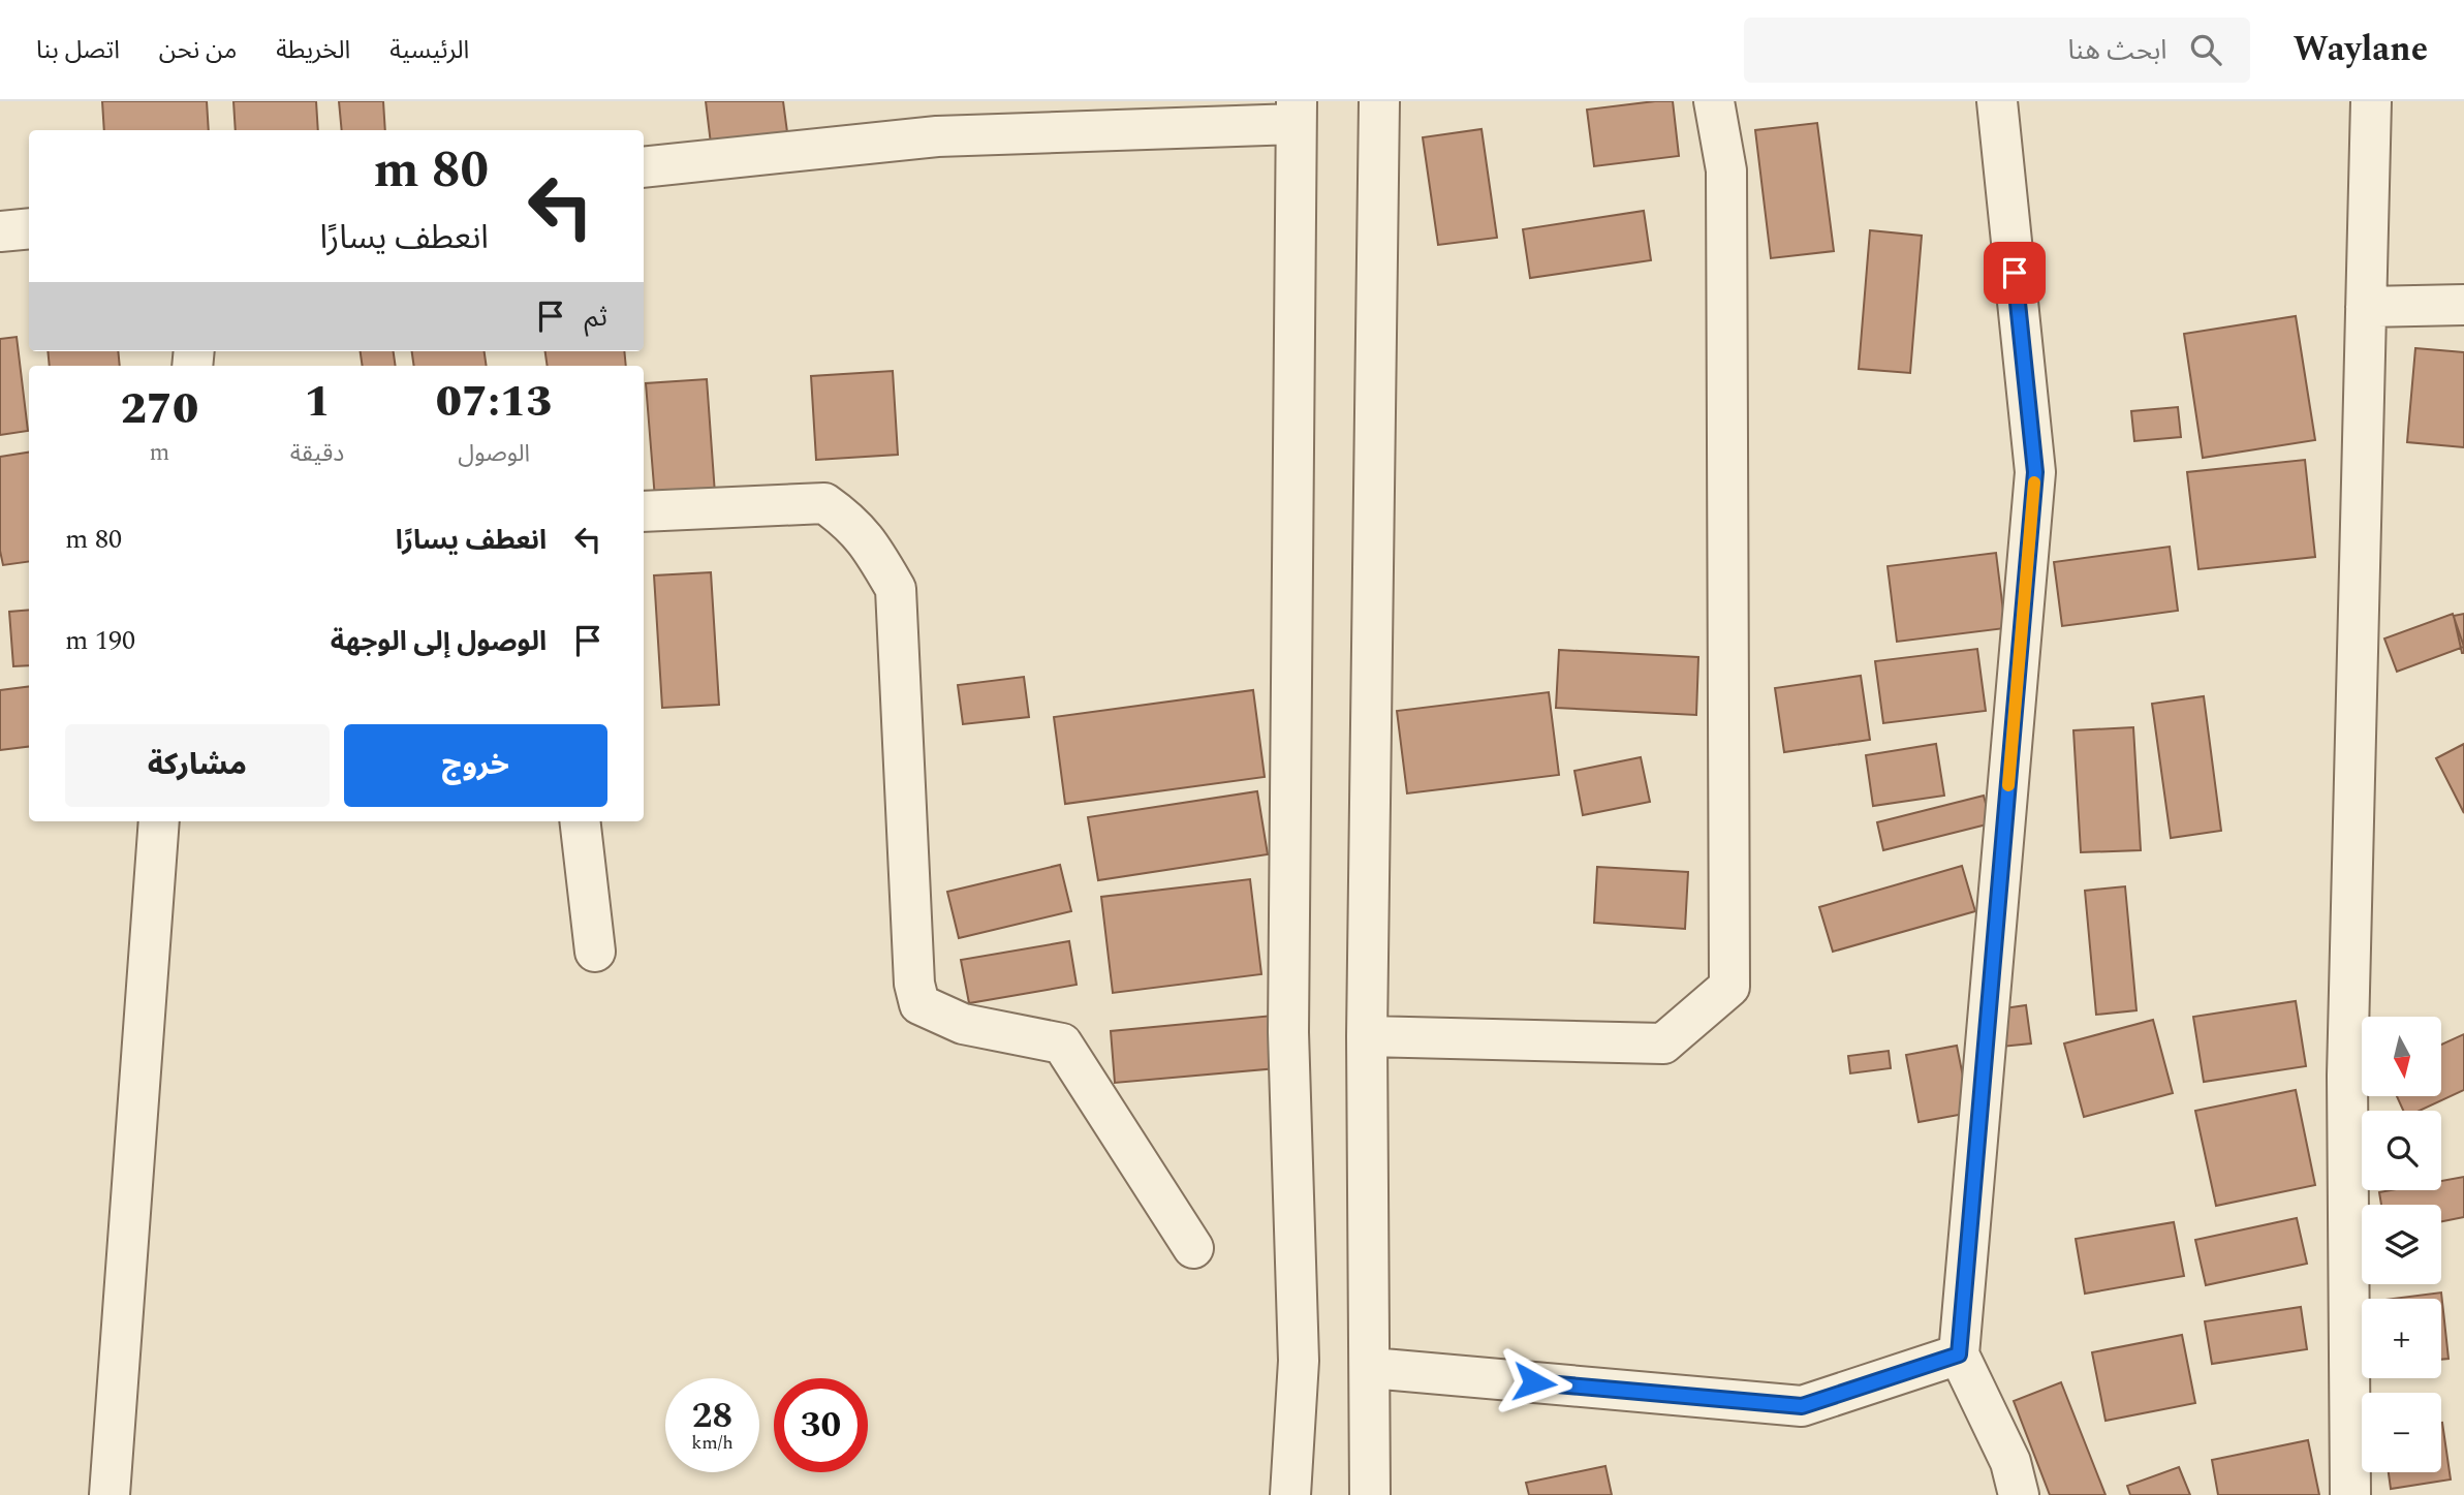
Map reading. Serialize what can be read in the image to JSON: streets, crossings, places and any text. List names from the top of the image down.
{
  "north": "bottom",
  "page": {
    "header": "Waylane",
    "search": "ابحث هنا",
    "nav": [
      "الرئيسية",
      "الخريطة",
      "من نحن",
      "اتصل بنا"
    ],
    "turn": ["80 m", "انعطف يسارًا"],
    "then": "ثم",
    "eta": [
      "07:13",
      "الوصول",
      "1",
      "دقيقة",
      "270",
      "m"
    ],
    "list": [
      {
        "name": "انعطف يسارًا",
        "value": "80 m"
      },
      {
        "name": "الوصول إلى الوجهة",
        "value": "190 m"
      }
    ],
    "buttons": ["خروج", "مشاركة"],
    "map_buttons": ["+", "−"],
    "speed": "28 km/h",
    "limit": "30"
  }
}
